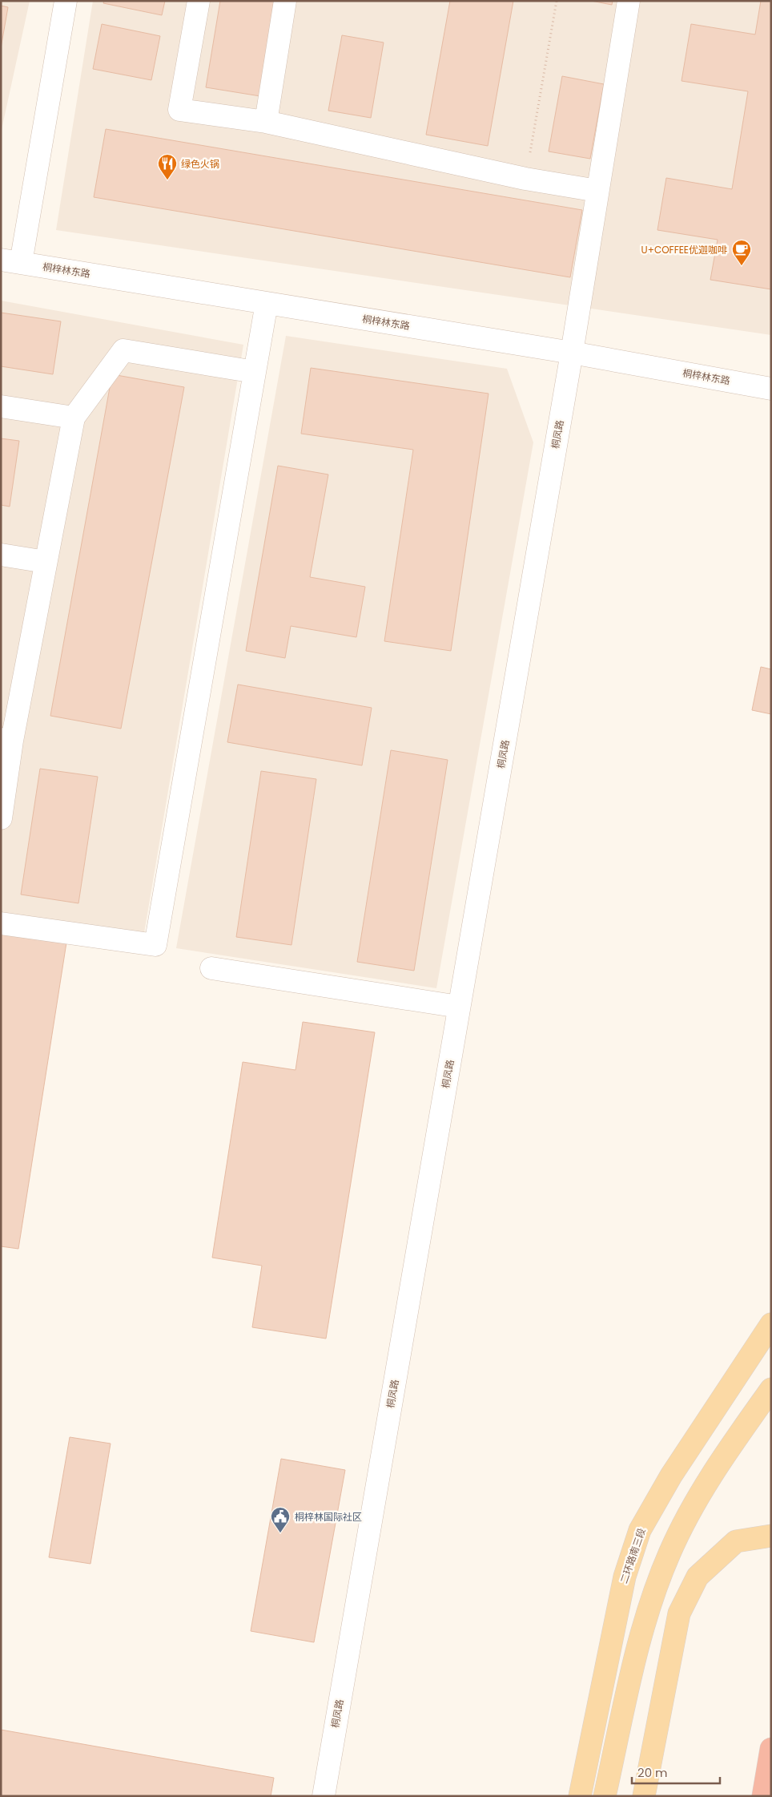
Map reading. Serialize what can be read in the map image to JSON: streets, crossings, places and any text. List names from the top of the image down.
{
  "streets": {
    "main road": ["二环路南三段"],
    "street": ["桐梓林东路", "桐凤路"]
  },
  "crossings": [
    ["桐梓林东路", "桐凤路"]
  ],
  "places": {
    "restaurant": ["绿色火锅"],
    "cafe": ["U+COFFEE优迦咖啡"],
    "public building": ["桐梓林国际社区"]
  },
  "scale_bar": "20 m"
}
